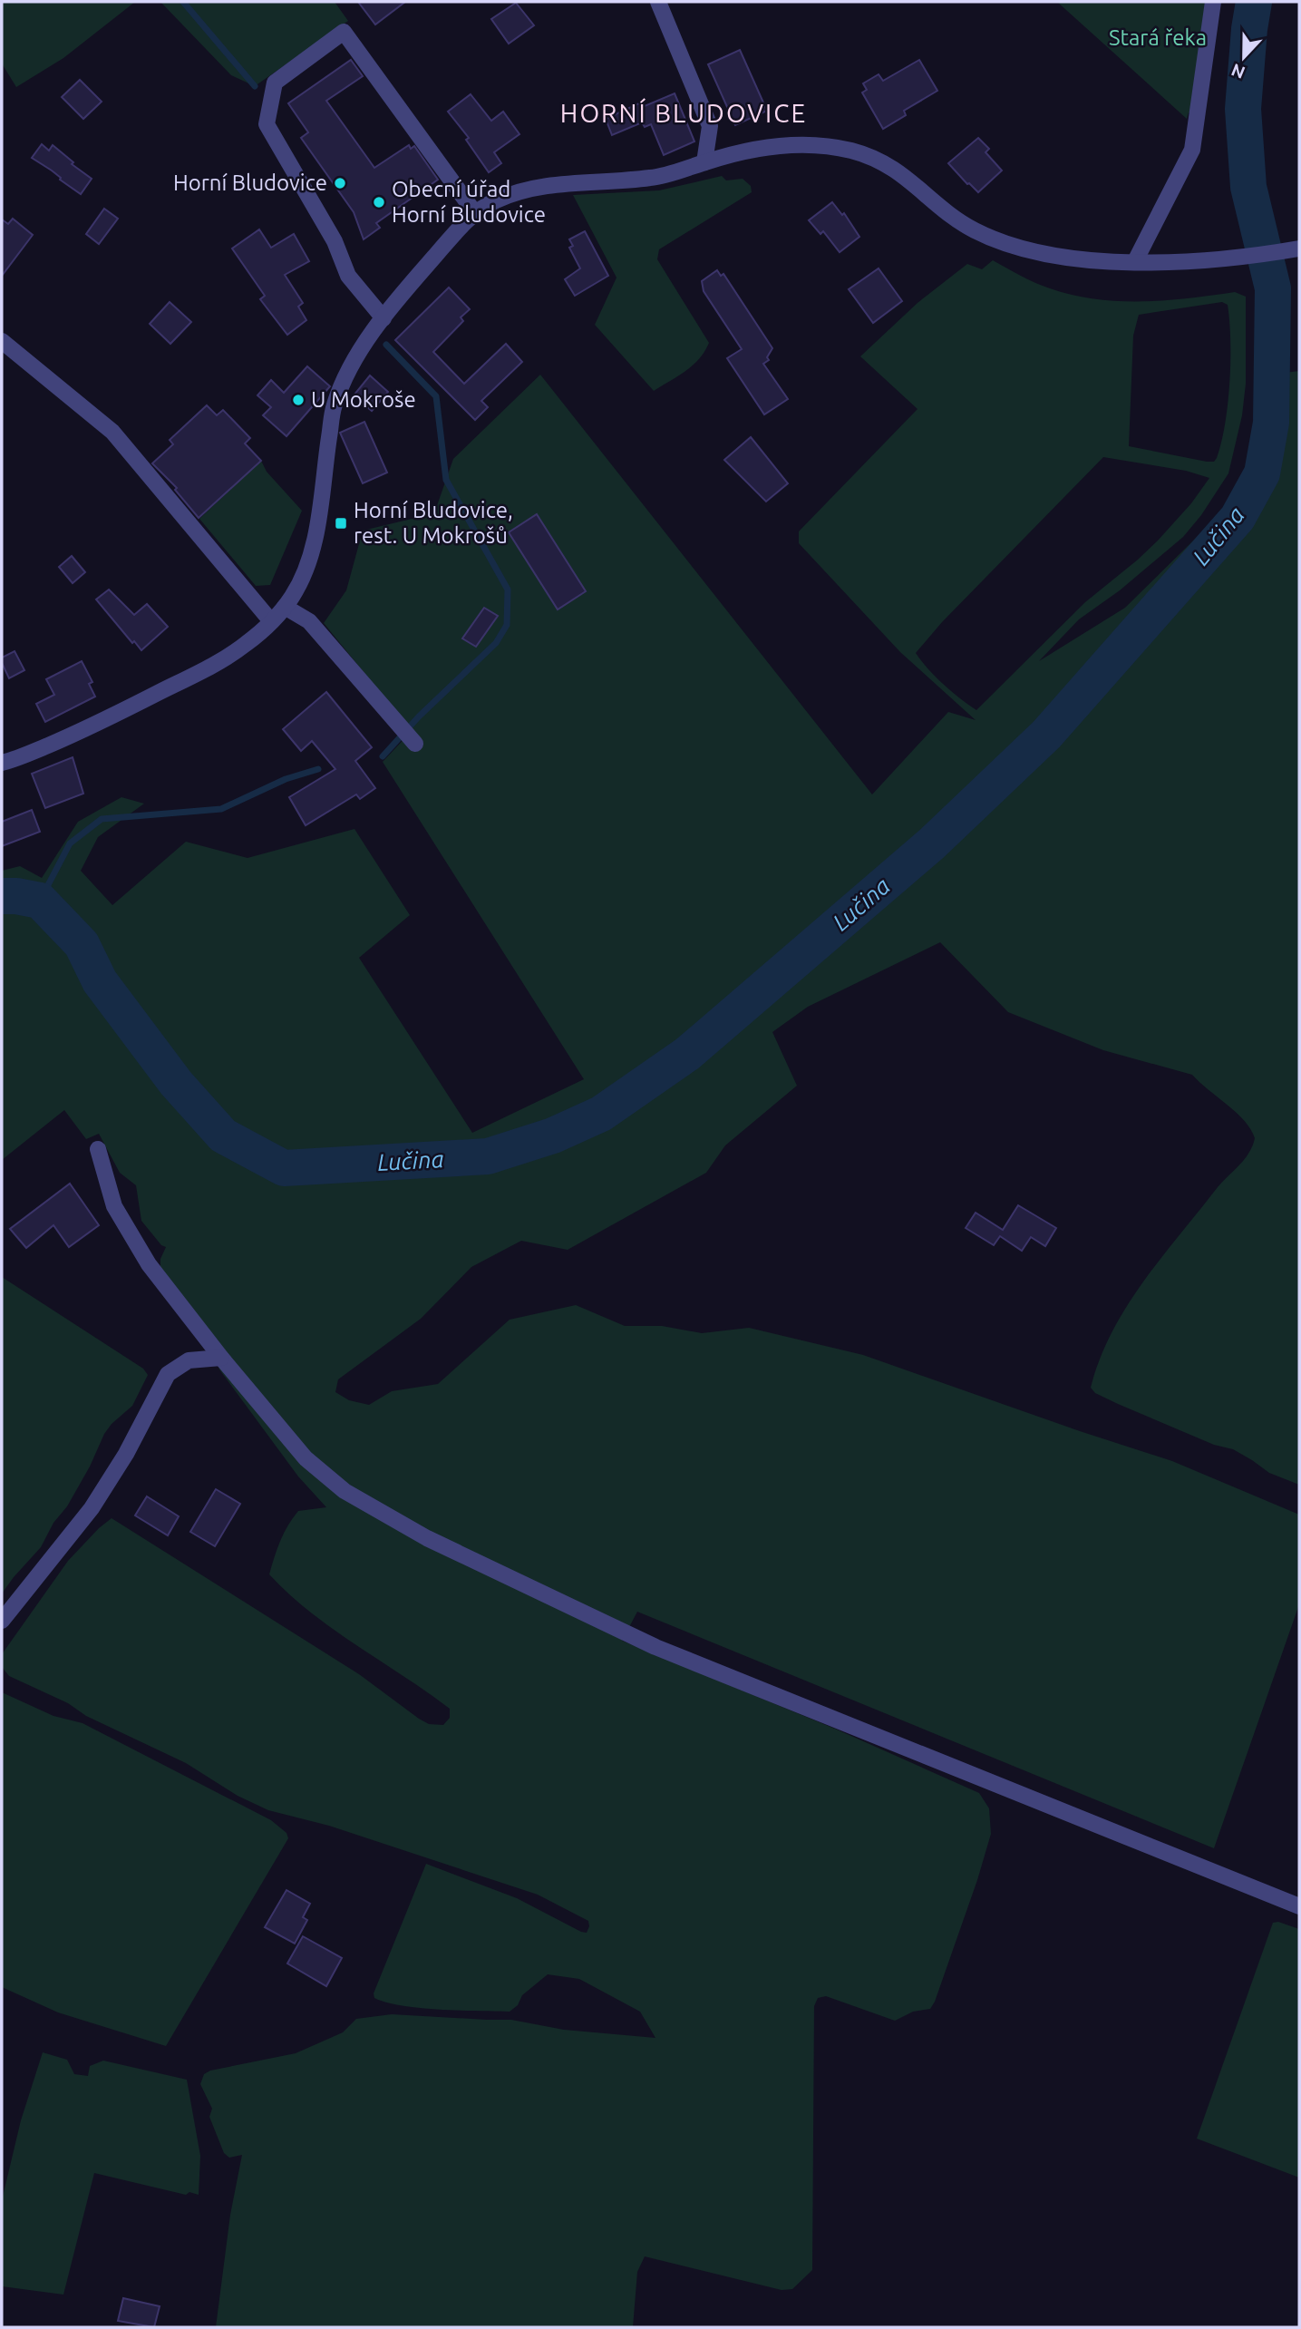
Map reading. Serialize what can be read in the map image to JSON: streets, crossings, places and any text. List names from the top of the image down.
{
  "districts": ["HORNÍ BLUDOVICE"],
  "water": ["Lučina"],
  "parks": ["Stará řeka"],
  "places": {
    "other": ["Horní Bludovice", "Obecní úřad Horní Bludovice", "U Mokroše"],
    "transit": ["Horní Bludovice, rest. U Mokrošů"]
  },
  "north": "bottom"
}
